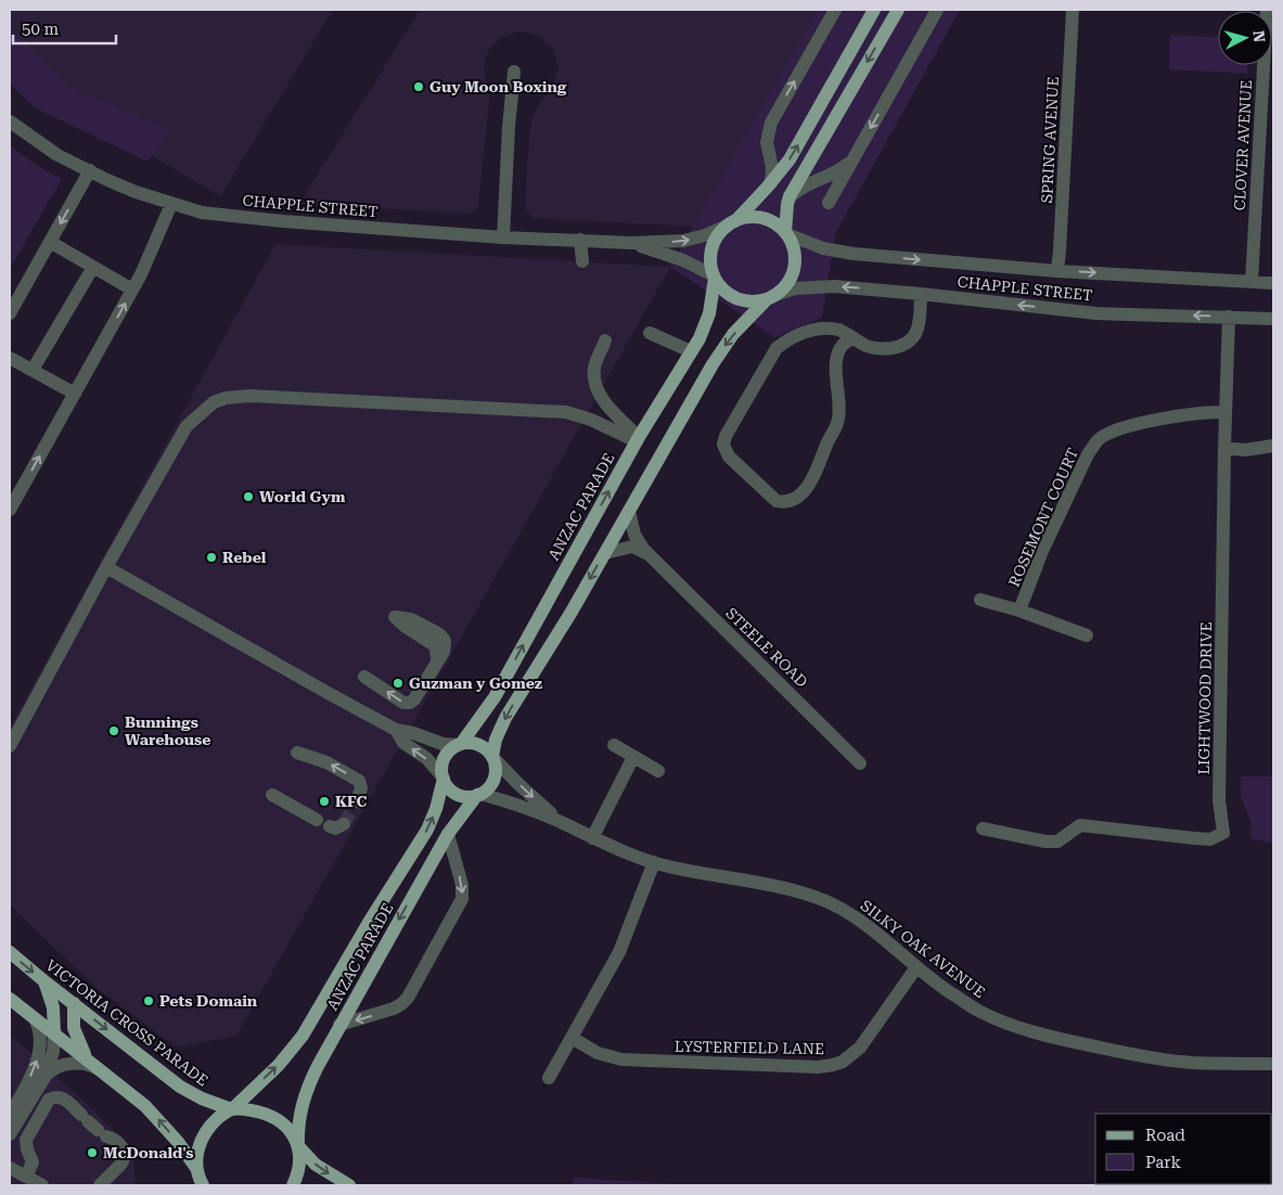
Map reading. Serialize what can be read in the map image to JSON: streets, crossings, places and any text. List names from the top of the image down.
{
  "streets": {
    "main road": ["ANZAC PARADE", "VICTORIA CROSS PARADE"],
    "street": [
      "SPRING AVENUE",
      "CLOVER AVENUE",
      "CHAPPLE STREET",
      "ROSEMONT COURT",
      "STEELE ROAD",
      "LIGHTWOOD DRIVE",
      "SILKY OAK AVENUE",
      "LYSTERFIELD LANE"
    ]
  },
  "crossings": [
    ["SPRING AVENUE", "CHAPPLE STREET"],
    ["CLOVER AVENUE", "CHAPPLE STREET"],
    ["CHAPPLE STREET", "ANZAC PARADE"],
    ["CHAPPLE STREET", "LIGHTWOOD DRIVE"],
    ["ANZAC PARADE", "SILKY OAK AVENUE"],
    ["ANZAC PARADE", "VICTORIA CROSS PARADE"],
    ["ROSEMONT COURT", "LIGHTWOOD DRIVE"],
    ["SILKY OAK AVENUE", "LYSTERFIELD LANE"]
  ],
  "places": [
    "Guy Moon Boxing",
    "World Gym",
    "Rebel",
    "Guzman y Gomez",
    "Bunnings Warehouse",
    "KFC",
    "Pets Domain",
    "McDonald's"
  ],
  "legend": ["Road", "Park"],
  "scale_bar": "50 m",
  "north": "right"
}
